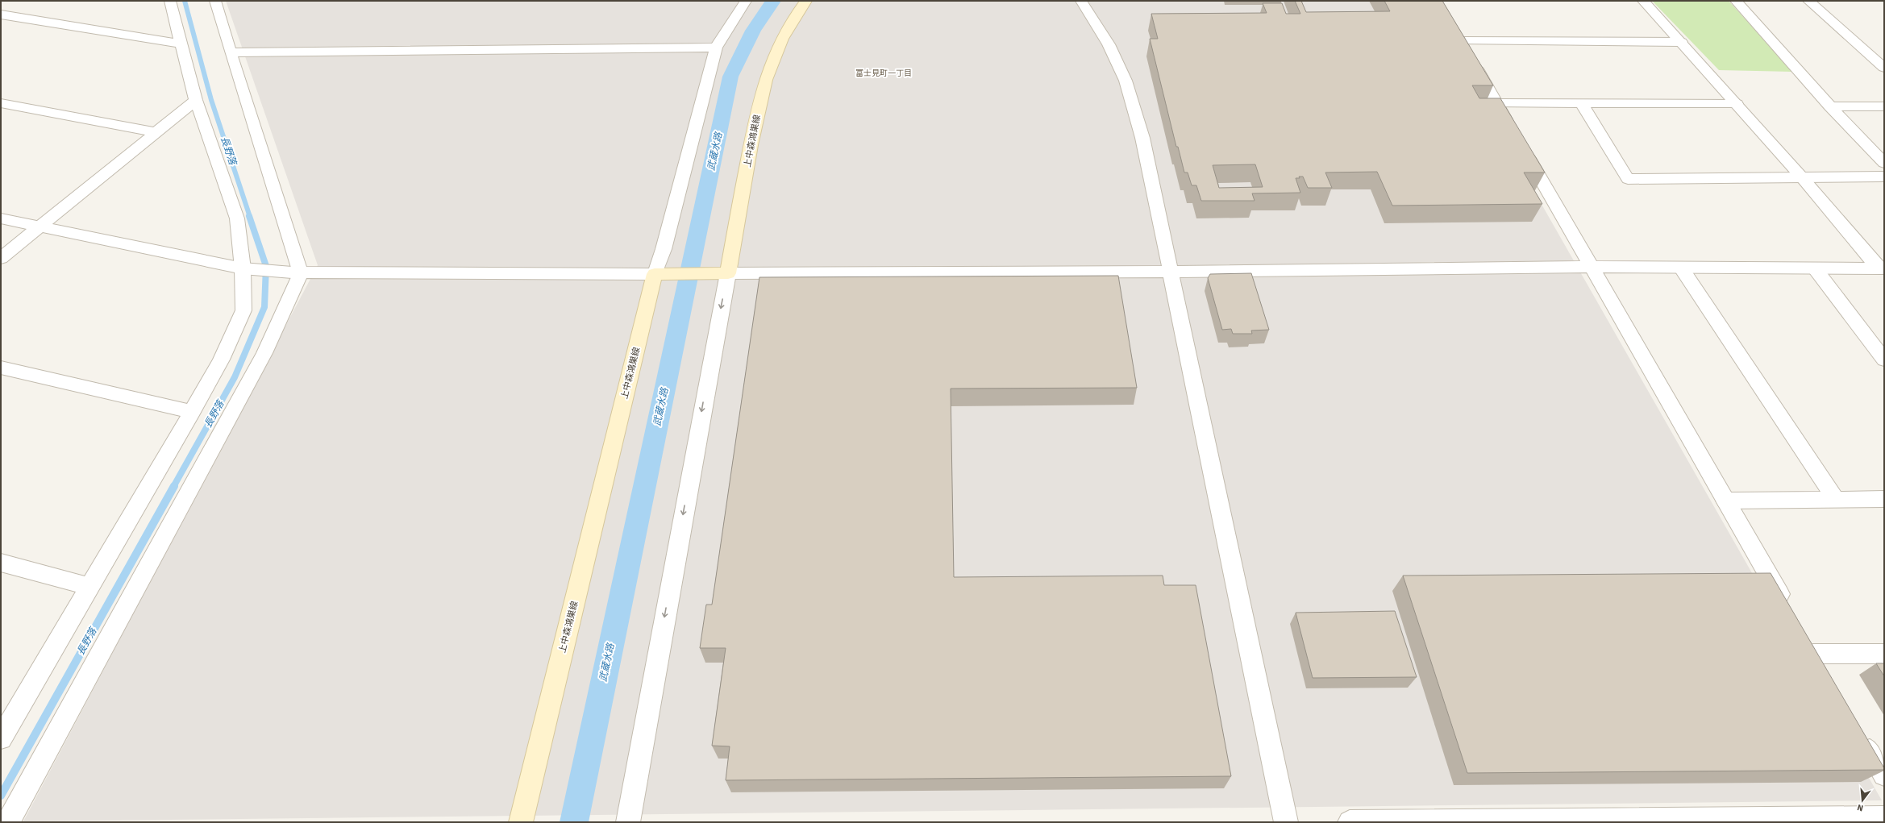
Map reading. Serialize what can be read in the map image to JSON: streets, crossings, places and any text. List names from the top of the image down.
{
  "streets": {
    "main road": ["上中森鴻巣線"]
  },
  "districts": ["富士見町一丁目"],
  "water": ["長野落", "武蔵水路"],
  "north": "bottom"
}
